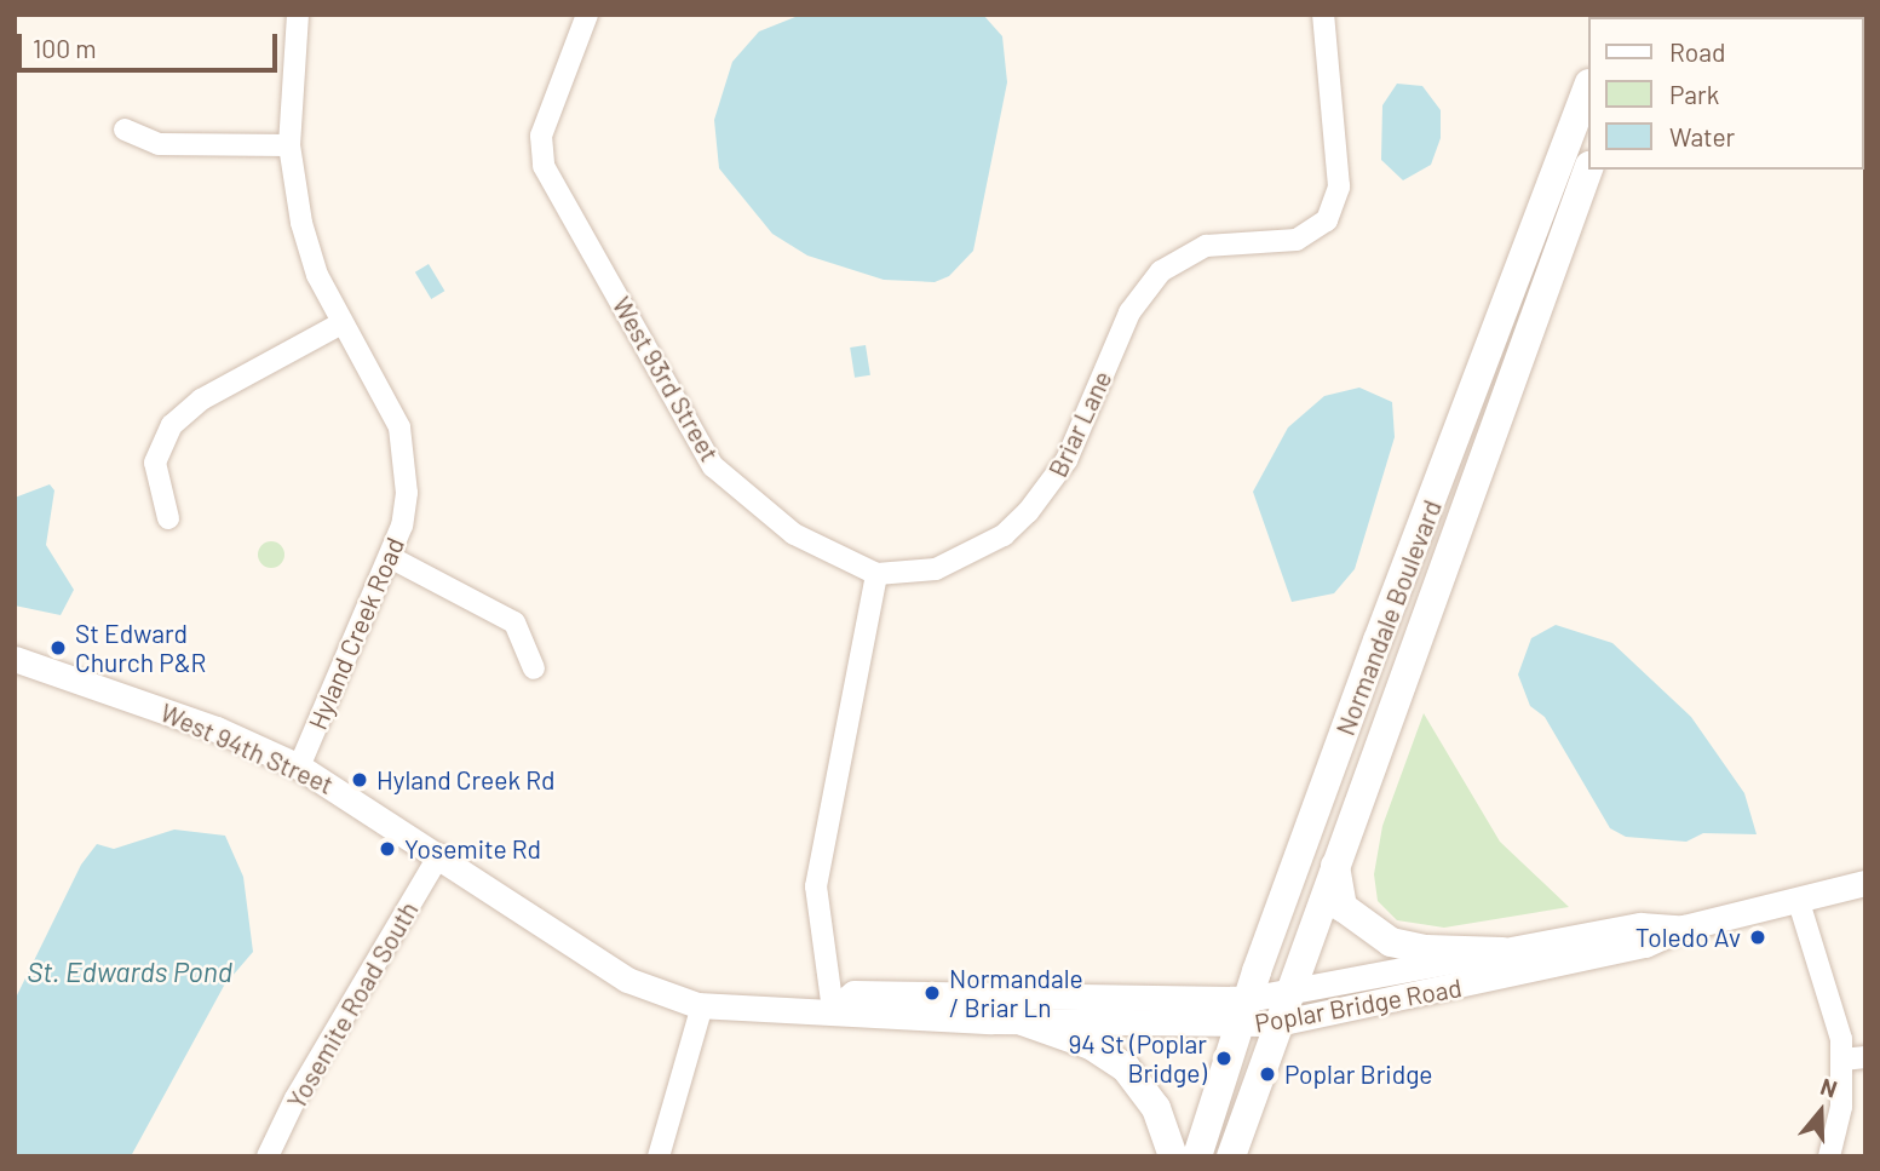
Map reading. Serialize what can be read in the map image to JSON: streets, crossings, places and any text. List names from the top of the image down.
{
  "streets": {
    "main road": ["Normandale Boulevard"],
    "street": [
      "West 93rd Street",
      "Briar Lane",
      "Hyland Creek Road",
      "West 94th Street",
      "Yosemite Road South",
      "Poplar Bridge Road"
    ]
  },
  "crossings": [
    ["West 93rd Street", "Briar Lane"],
    ["Normandale Boulevard", "Poplar Bridge Road"],
    ["Hyland Creek Road", "West 94th Street"],
    ["West 94th Street", "Yosemite Road South"],
    ["West 94th Street", "Poplar Bridge Road"]
  ],
  "water": ["St. Edwards Pond"],
  "places": [
    "St Edward Church P&R",
    "Hyland Creek Rd",
    "Yosemite Rd",
    "Toledo Av",
    "Normandale / Briar Ln",
    "94 St (Poplar Bridge)",
    "Poplar Bridge"
  ],
  "legend": ["Road", "Park", "Water"],
  "scale_bar": "100 m",
  "north": "top"
}
